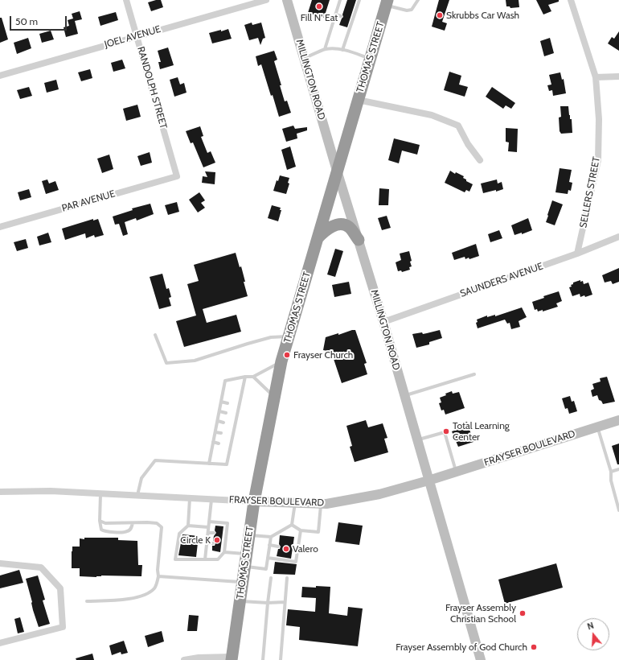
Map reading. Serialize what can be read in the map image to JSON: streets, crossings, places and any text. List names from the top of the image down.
{
  "streets": {
    "highway": ["THOMAS STREET"],
    "main road": ["MILLINGTON ROAD", "FRAYSER BOULEVARD"],
    "street": [
      "JOEL AVENUE",
      "RANDOLPH STREET",
      "SELLERS STREET",
      "PAR AVENUE",
      "SAUNDERS AVENUE"
    ]
  },
  "crossings": [
    ["JOEL AVENUE", "RANDOLPH STREET"],
    ["THOMAS STREET", "MILLINGTON ROAD"],
    ["THOMAS STREET", "FRAYSER BOULEVARD"],
    ["MILLINGTON ROAD", "SAUNDERS AVENUE"],
    ["MILLINGTON ROAD", "FRAYSER BOULEVARD"],
    ["RANDOLPH STREET", "PAR AVENUE"],
    ["SELLERS STREET", "SAUNDERS AVENUE"]
  ],
  "places": [
    "Fill N' Eat",
    "Skrubbs Car Wash",
    "Frayser Church",
    "Total Learning Center",
    "Circle K",
    "Valero",
    "Frayser Assembly Christian School",
    "Frayser Assembly of God Church"
  ],
  "scale_bar": "50 m",
  "north": "top"
}
